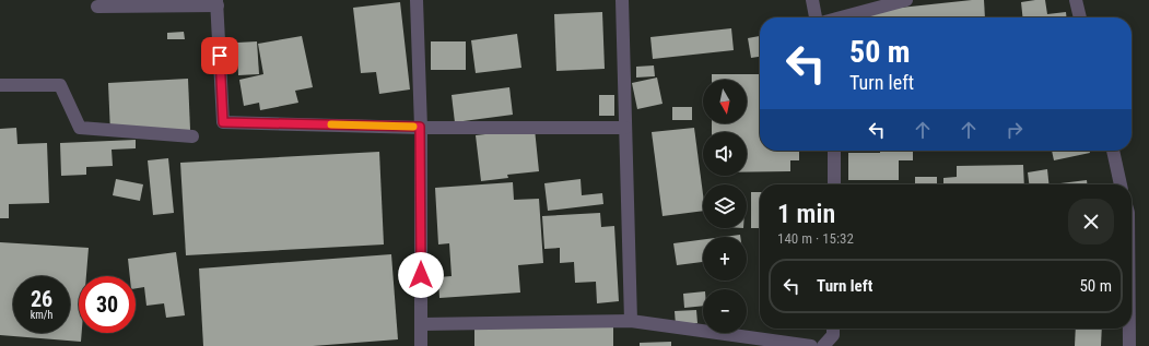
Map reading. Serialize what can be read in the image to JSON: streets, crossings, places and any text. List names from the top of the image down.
{
  "north": "bottom",
  "page": {
    "turn": ["50 m", "Turn left"],
    "map_buttons": ["+", "−"],
    "heading": ["1 min", "140 m · 15:32"],
    "list": [
      {
        "name": "Turn left",
        "value": "50 m"
      }
    ],
    "speed": "26 km/h",
    "limit": "30"
  }
}
